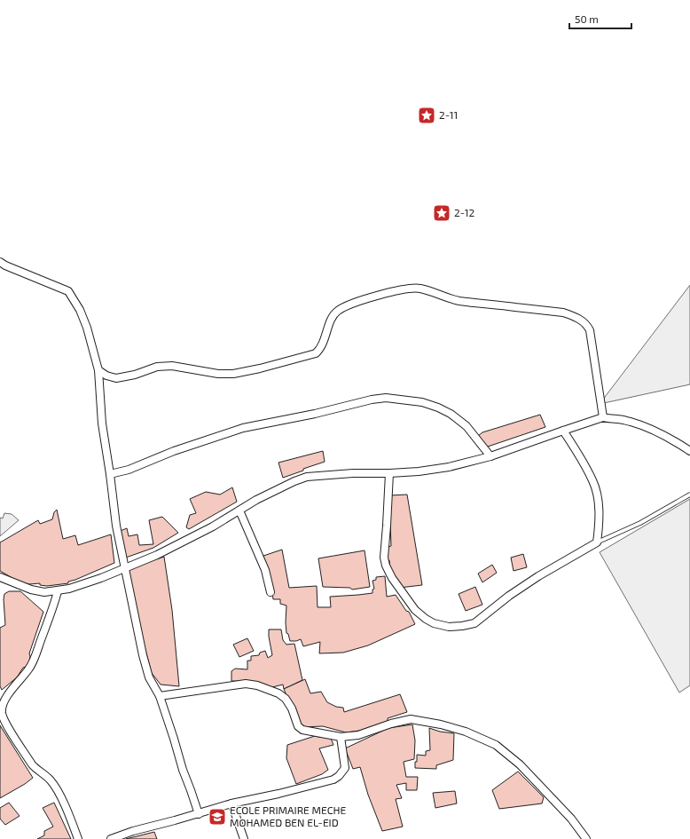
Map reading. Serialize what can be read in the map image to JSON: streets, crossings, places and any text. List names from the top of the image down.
{
  "places": {
    "place": ["2-11", "2-12"],
    "school or university": ["ECOLE PRIMAIRE MECHE MOHAMED BEN EL-EID"]
  },
  "scale_bar": "50 m"
}
